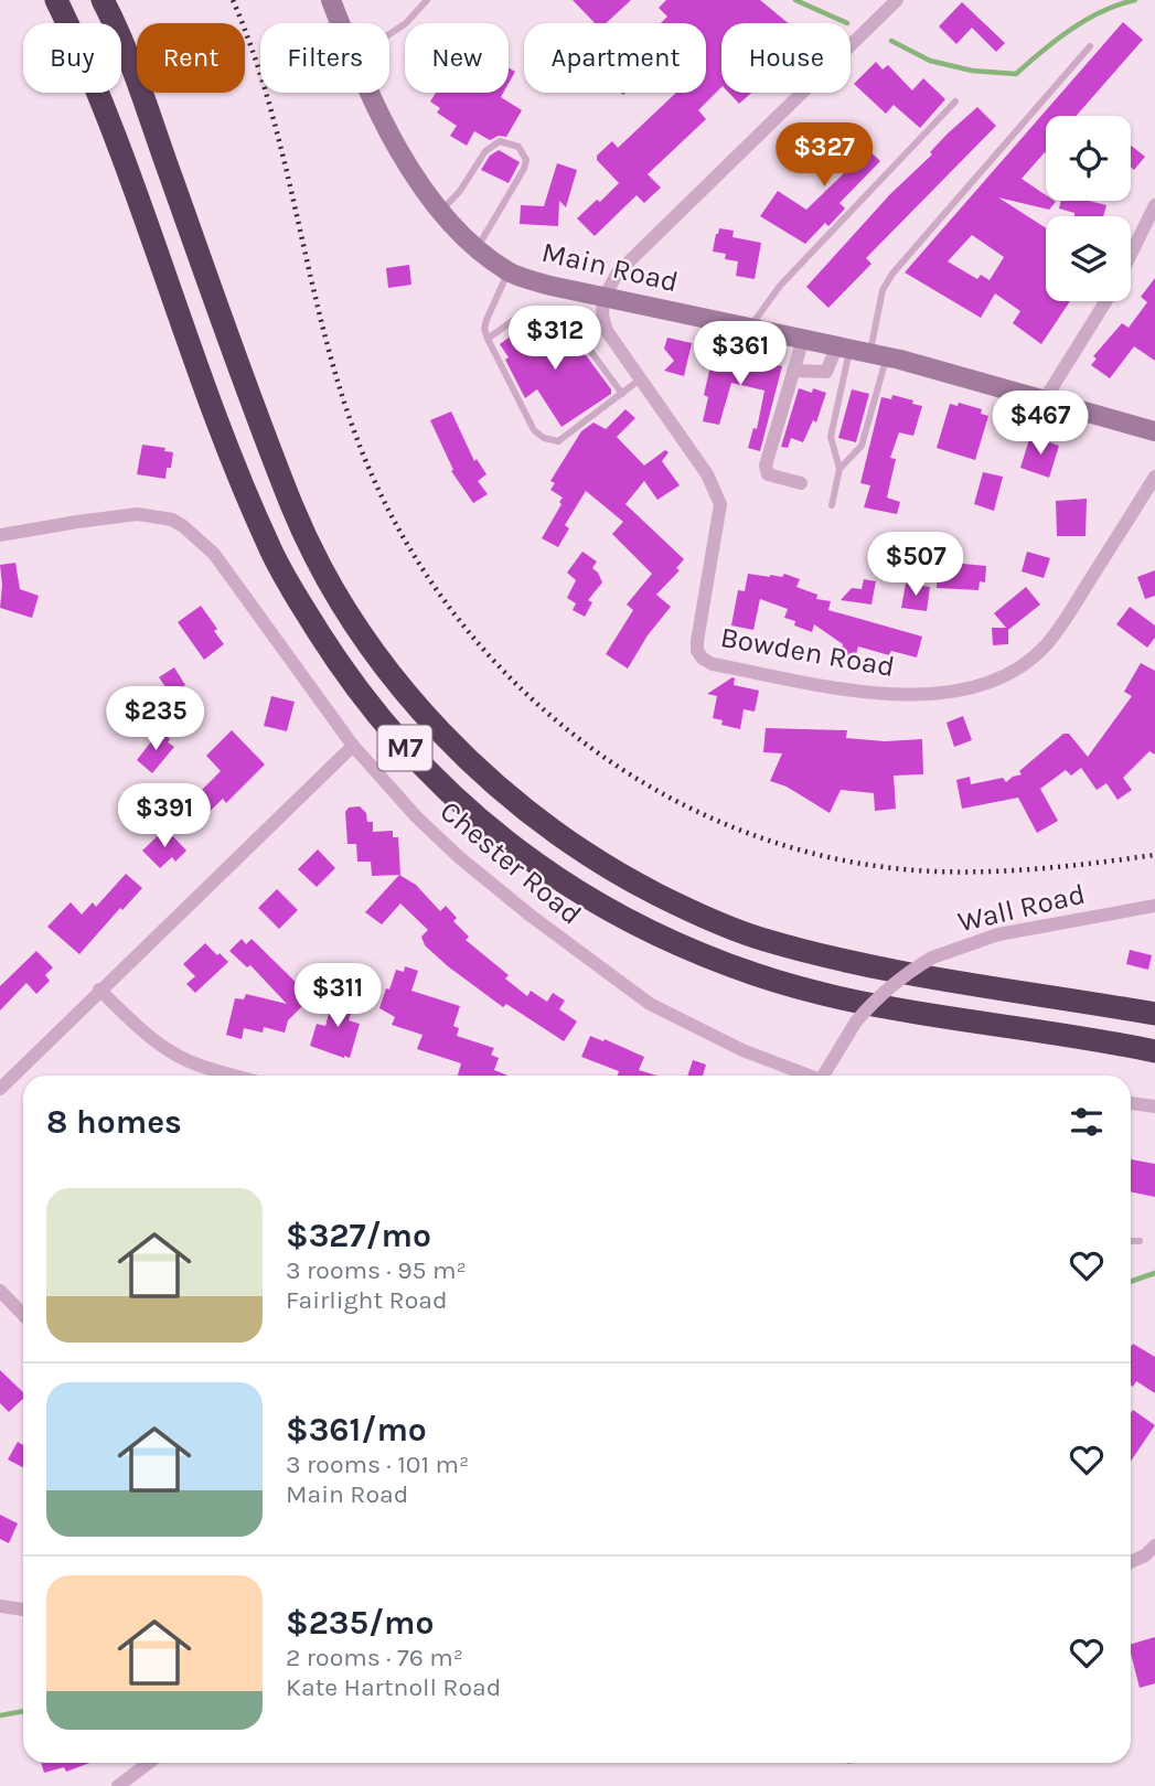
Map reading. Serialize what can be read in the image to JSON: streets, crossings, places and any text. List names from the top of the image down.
{
  "streets": {
    "highway": ["M7"],
    "main road": ["Main Road"],
    "street": ["Bowden Road", "Chester Road", "Wall Road"]
  },
  "crossings": [
    ["Main Road", "Bowden Road"]
  ],
  "page": {
    "chip": [
      "Buy",
      "Rent",
      "Filters",
      "New",
      "Apartment",
      "House"
    ],
    "price": [
      "$327",
      "$312",
      "$361",
      "$467",
      "$507",
      "$235",
      "$391",
      "$311"
    ],
    "heading": "8 homes",
    "list": [
      {
        "name": "$327/mo",
        "note": "3 rooms · 95 m² · Fairlight Road"
      },
      {
        "name": "$361/mo",
        "note": "3 rooms · 101 m² · Main Road"
      },
      {
        "name": "$235/mo",
        "note": "2 rooms · 76 m² · Kate Hartnoll Road"
      }
    ]
  }
}
